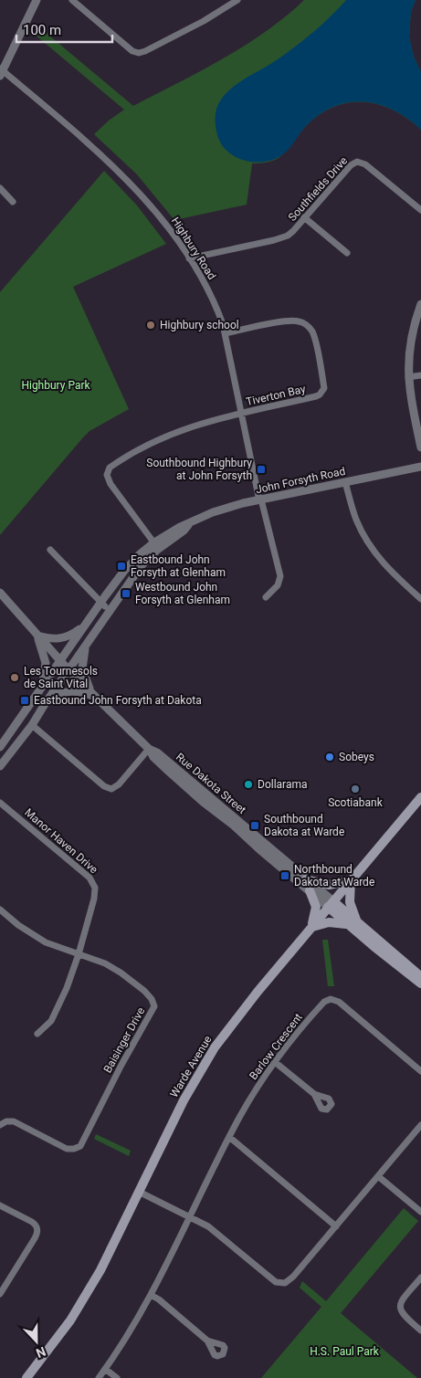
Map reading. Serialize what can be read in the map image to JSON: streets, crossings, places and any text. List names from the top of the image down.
{
  "streets": {
    "main road": ["Rue Dakota Street", "Warde Avenue"],
    "street": [
      "Southfields Drive",
      "Highbury Road",
      "Tiverton Bay",
      "John Forsyth Road",
      "Manor Haven Drive",
      "Baisinger Drive",
      "Barlow Crescent"
    ]
  },
  "crossings": [
    ["Southfields Drive", "Highbury Road"],
    ["Highbury Road", "Tiverton Bay"],
    ["Highbury Road", "John Forsyth Road"],
    ["Rue Dakota Street", "Warde Avenue"],
    ["Manor Haven Drive", "Baisinger Drive"]
  ],
  "parks": ["Highbury Park", "H.S. Paul Park"],
  "places": {
    "other": [
      "Highbury school",
      "Les Tournesols de Saint Vital",
      "Sobeys",
      "Dollarama",
      "Scotiabank"
    ],
    "transit": [
      "Southbound Highbury at John Forsyth",
      "Eastbound John Forsyth at Glenham",
      "Westbound John Forsyth at Glenham",
      "Eastbound John Forsyth at Dakota",
      "Southbound Dakota at Warde",
      "Northbound Dakota at Warde"
    ]
  },
  "scale_bar": "100 m",
  "north": "bottom"
}
